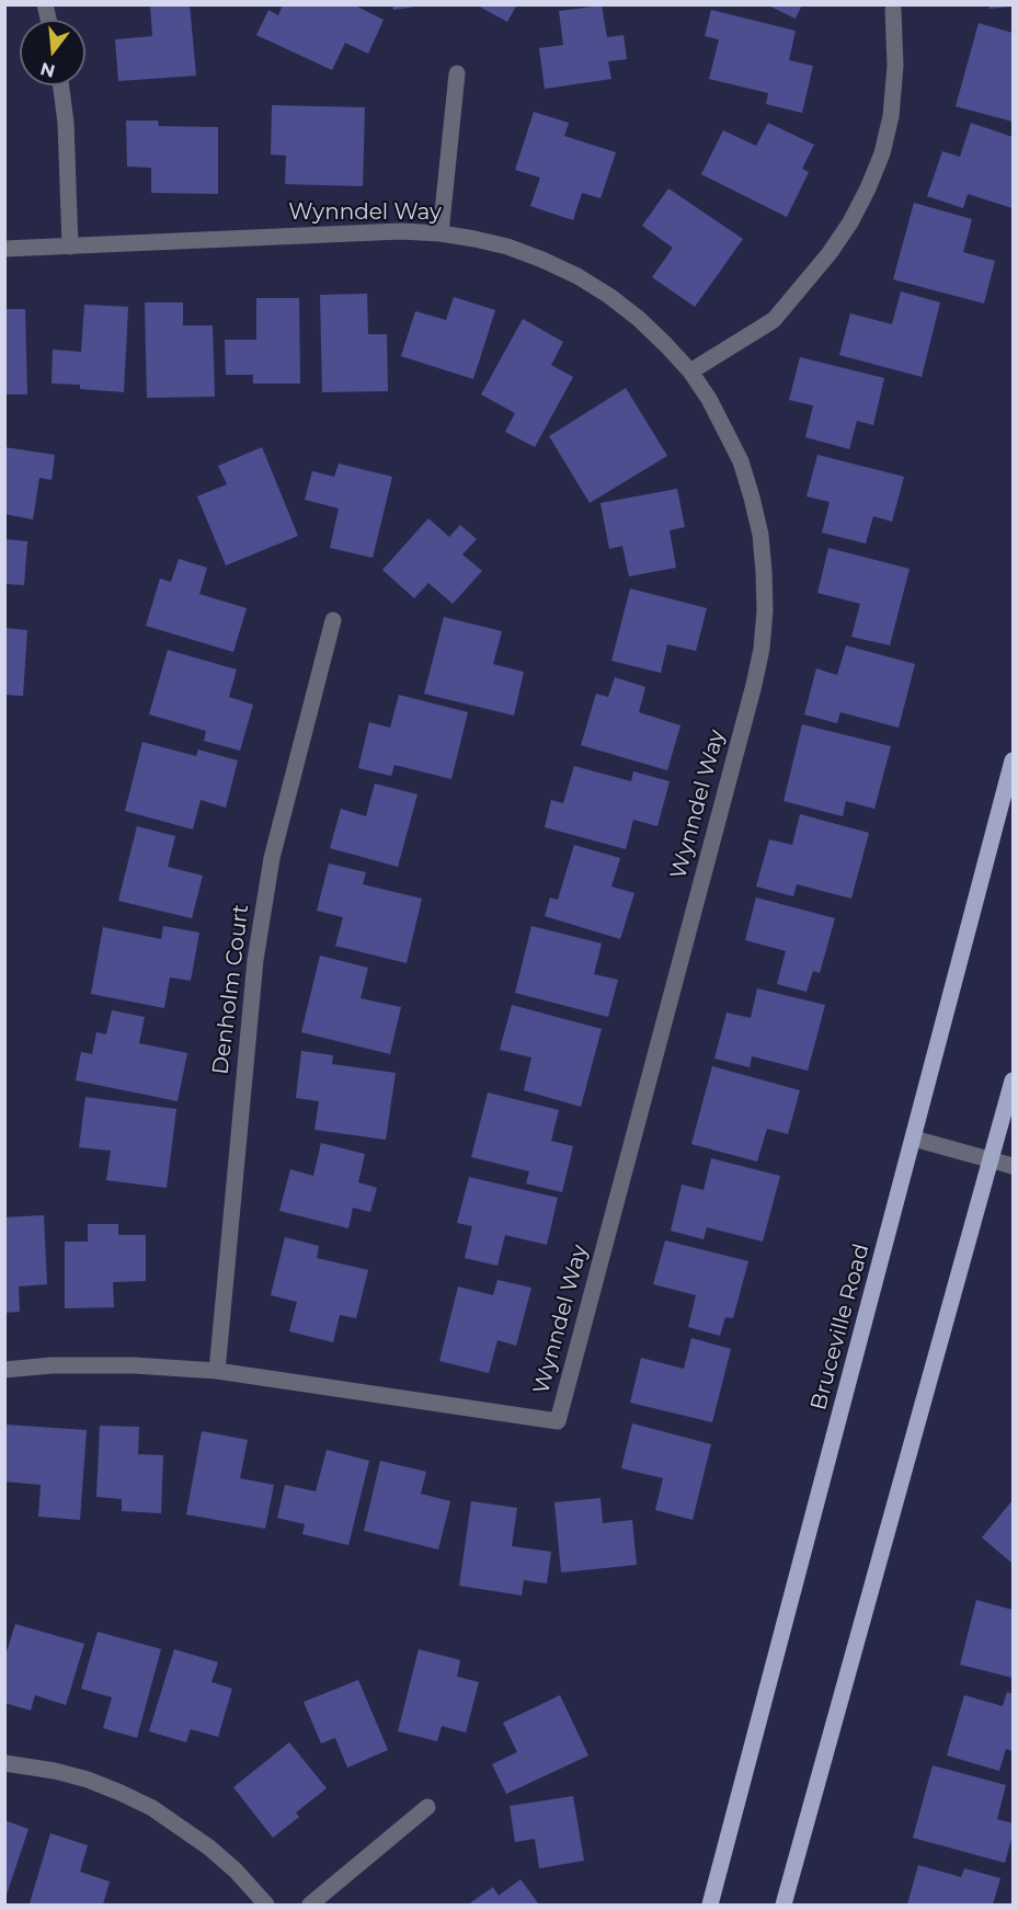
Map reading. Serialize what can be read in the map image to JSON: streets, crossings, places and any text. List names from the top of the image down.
{
  "streets": {
    "main road": ["Bruceville Road"],
    "street": ["Wynndel Way", "Denholm Court"]
  },
  "crossings": [
    ["Wynndel Way", "Denholm Court"]
  ],
  "north": "bottom"
}
